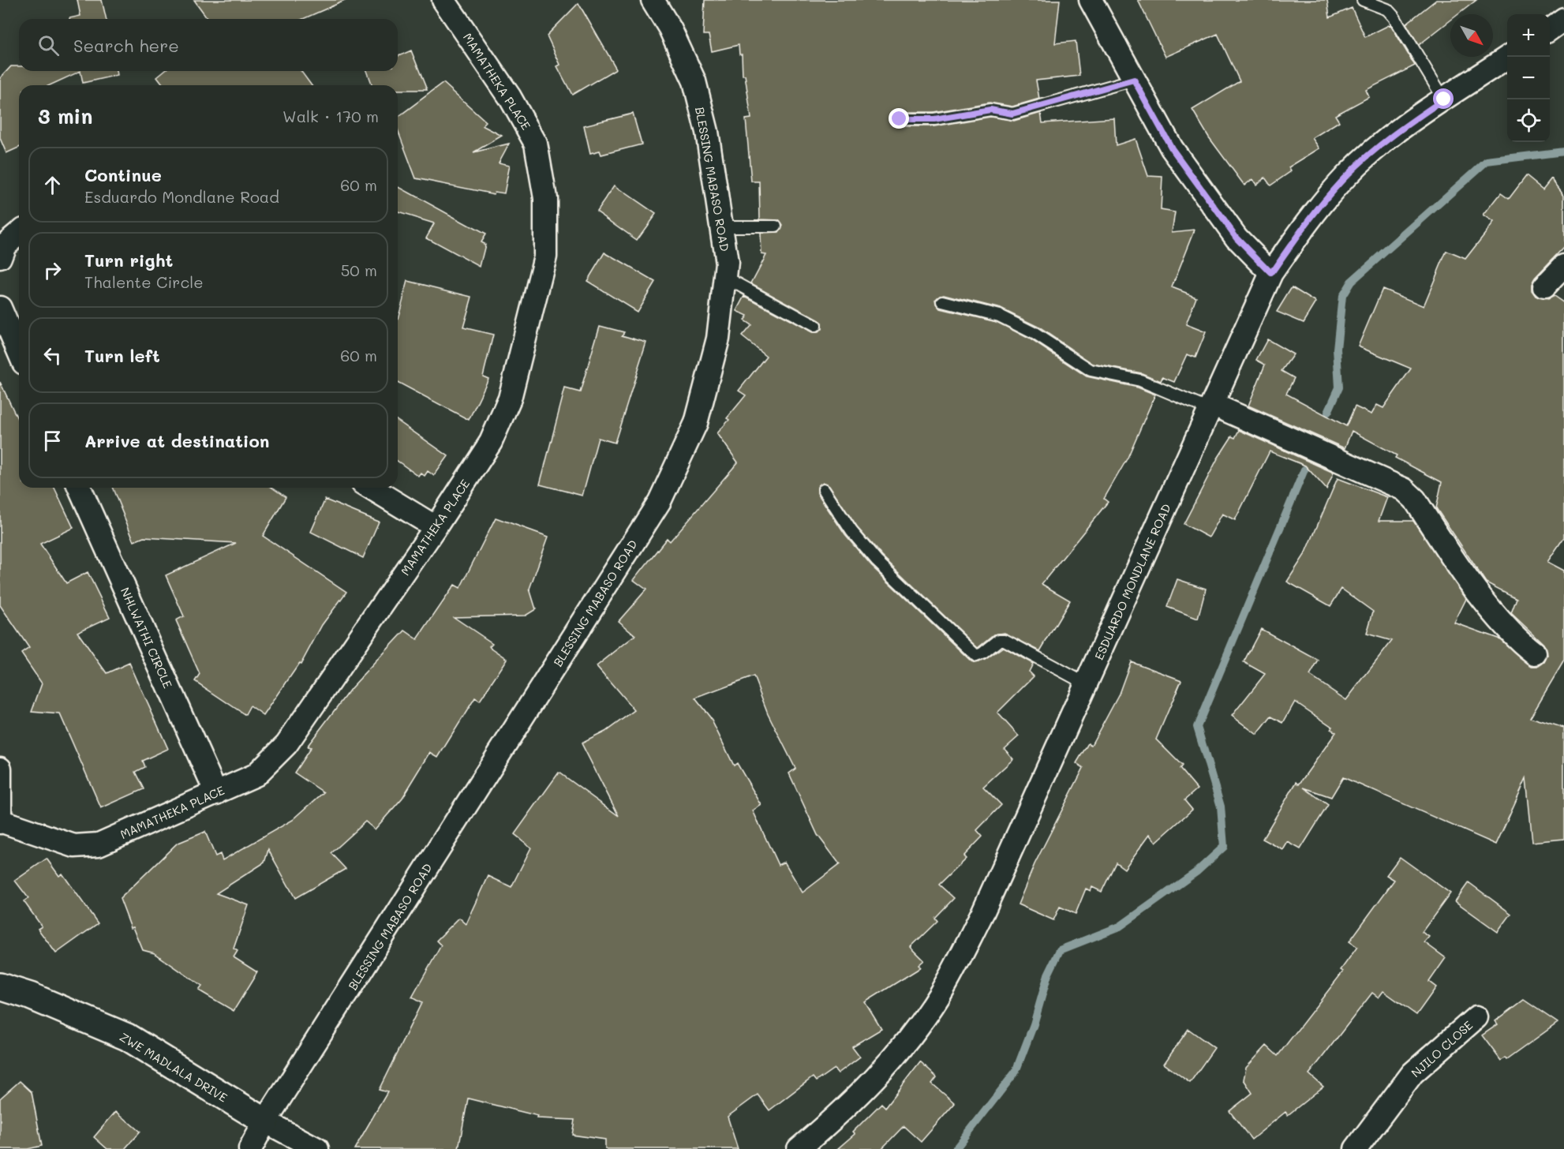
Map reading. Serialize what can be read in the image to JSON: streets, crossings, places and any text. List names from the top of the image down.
{
  "streets": {
    "street": [
      "MAMATHEKA PLACE",
      "BLESSING MABASO ROAD",
      "ESDUARDO MONDLANE ROAD",
      "NHLWATHI CIRCLE",
      "NJILO CLOSE",
      "ZWE MADLALA DRIVE"
    ]
  },
  "crossings": [
    ["MAMATHEKA PLACE", "NHLWATHI CIRCLE"],
    ["BLESSING MABASO ROAD", "ZWE MADLALA DRIVE"]
  ],
  "north": "bottom right",
  "page": {
    "map_buttons": ["+", "−"],
    "search": "Search here",
    "heading": ["3 min", "Walk · 170 m"],
    "list": [
      ["Continue", "Esduardo Mondlane Road", "60 m"],
      ["Turn right", "Thalente Circle", "50 m"],
      ["Turn left", "60 m"],
      "Arrive at destination"
    ]
  }
}
